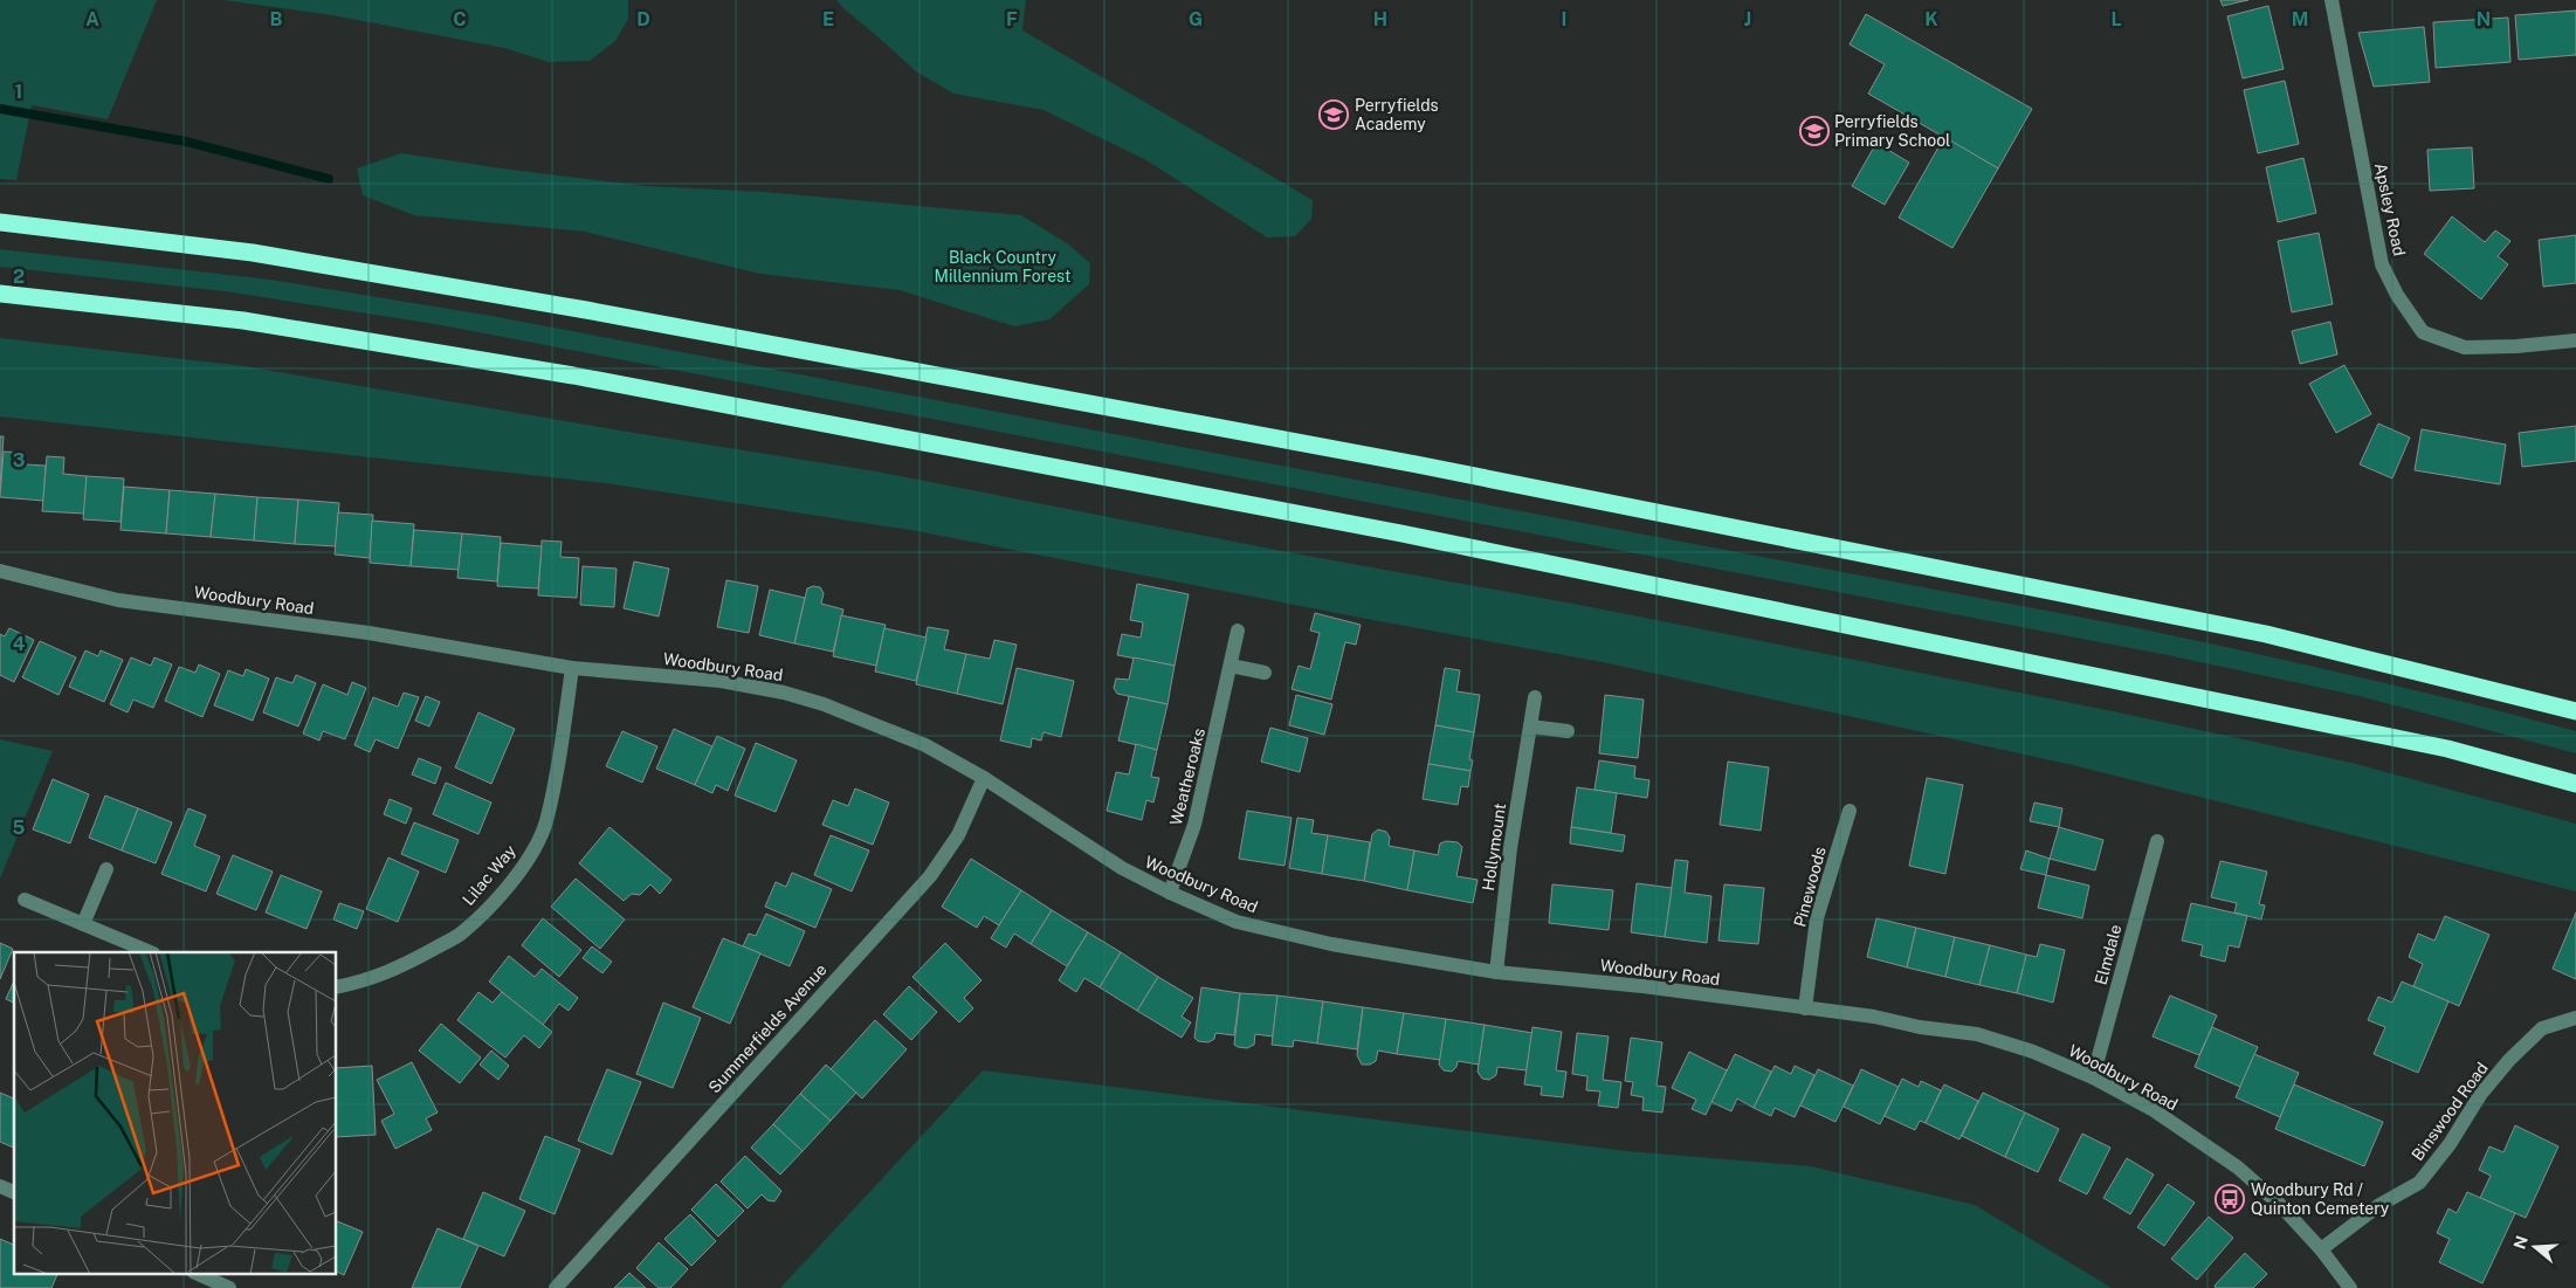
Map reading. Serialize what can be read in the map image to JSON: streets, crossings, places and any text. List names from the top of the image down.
{
  "streets": {
    "street": [
      "Apsley Road",
      "Woodbury Road",
      "Weatheroaks",
      "Hollymount",
      "Lilac Way",
      "Pinewoods",
      "Elmdale",
      "Summerfields Avenue",
      "Binswood Road"
    ]
  },
  "crossings": [
    ["Woodbury Road", "Weatheroaks"],
    ["Woodbury Road", "Hollymount"],
    ["Woodbury Road", "Lilac Way"],
    ["Woodbury Road", "Pinewoods"],
    ["Woodbury Road", "Elmdale"],
    ["Woodbury Road", "Summerfields Avenue"],
    ["Woodbury Road", "Binswood Road"]
  ],
  "parks": ["Black Country Millennium Forest"],
  "places": {
    "school or university": ["Perryfields Academy", "Perryfields Primary School"],
    "bus stop": ["Woodbury Rd / Quinton Cemetery"]
  },
  "north": "left",
  "grid": {
    "columns": [
      "A",
      "B",
      "C",
      "D",
      "E",
      "F",
      "G",
      "H",
      "I",
      "J",
      "K",
      "L",
      "M",
      "N"
    ],
    "rows": [
      "1",
      "2",
      "3",
      "4",
      "5"
    ]
  }
}
